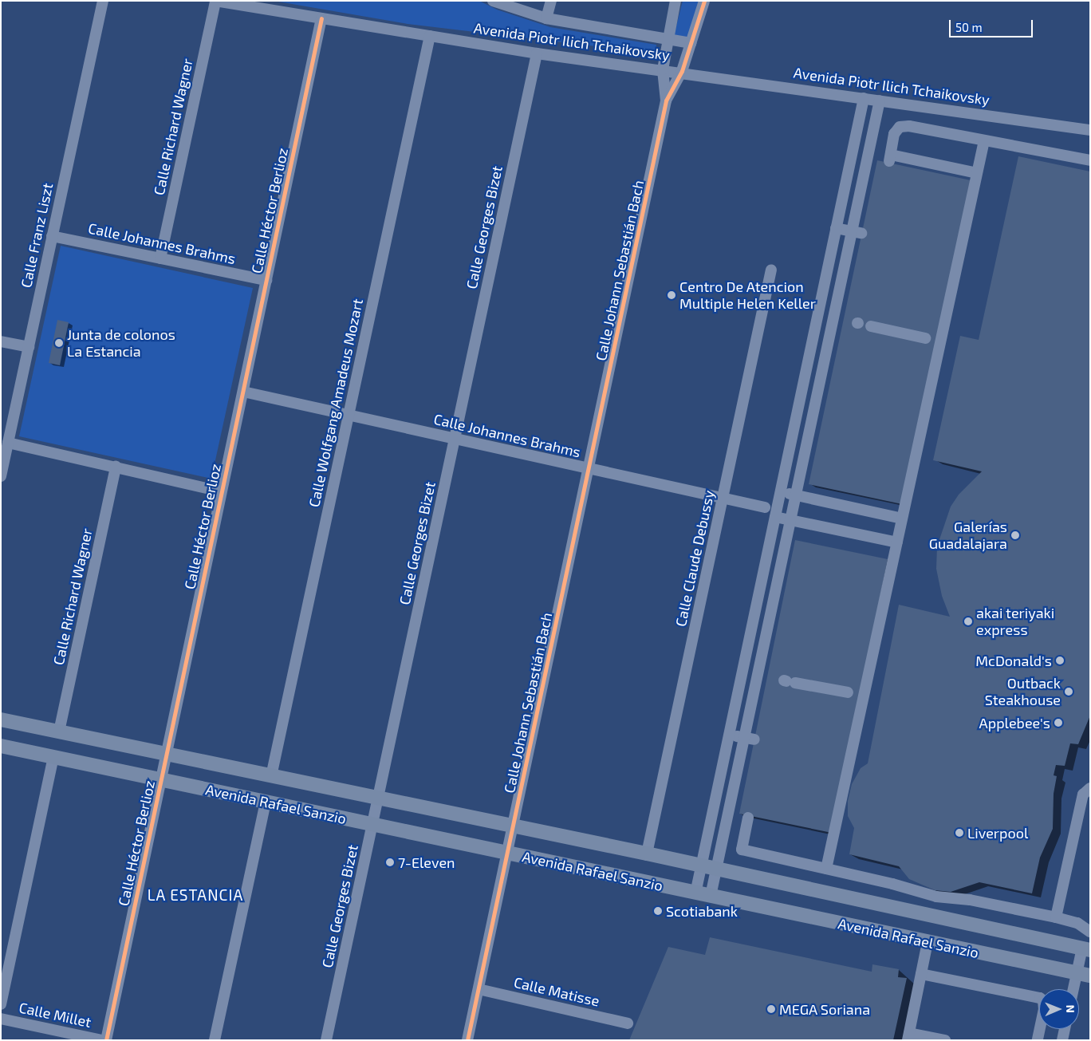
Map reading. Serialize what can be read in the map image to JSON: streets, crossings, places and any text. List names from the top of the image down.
{
  "streets": {
    "main road": ["Avenida Rafael Sanzio"],
    "street": [
      "Avenida Piotr Ilich Tchaikovsky",
      "Calle Richard Wagner",
      "Calle Héctor Berlioz",
      "Calle Georges Bizet",
      "Calle Franz Liszt",
      "Calle Johannes Brahms",
      "Calle Johann Sebastián Bach",
      "Calle Wolfgang Amadeus Mozart",
      "Calle Claude Debussy",
      "Calle Matisse",
      "Calle Millet"
    ]
  },
  "crossings": [
    ["Avenida Piotr Ilich Tchaikovsky", "Calle Richard Wagner"],
    ["Avenida Piotr Ilich Tchaikovsky", "Calle Héctor Berlioz"],
    ["Avenida Piotr Ilich Tchaikovsky", "Calle Georges Bizet"],
    ["Avenida Piotr Ilich Tchaikovsky", "Calle Johann Sebastián Bach"],
    ["Avenida Piotr Ilich Tchaikovsky", "Calle Wolfgang Amadeus Mozart"],
    ["Calle Richard Wagner", "Calle Johannes Brahms"],
    ["Calle Richard Wagner", "Avenida Rafael Sanzio"],
    ["Calle Héctor Berlioz", "Calle Johannes Brahms"],
    ["Calle Héctor Berlioz", "Avenida Rafael Sanzio"],
    ["Calle Georges Bizet", "Calle Johannes Brahms"],
    ["Calle Georges Bizet", "Avenida Rafael Sanzio"],
    ["Calle Franz Liszt", "Calle Johannes Brahms"],
    ["Calle Johannes Brahms", "Calle Johann Sebastián Bach"],
    ["Calle Johannes Brahms", "Calle Wolfgang Amadeus Mozart"],
    ["Calle Johannes Brahms", "Calle Claude Debussy"],
    ["Calle Johann Sebastián Bach", "Avenida Rafael Sanzio"],
    ["Calle Johann Sebastián Bach", "Calle Matisse"],
    ["Calle Wolfgang Amadeus Mozart", "Avenida Rafael Sanzio"],
    ["Calle Claude Debussy", "Avenida Rafael Sanzio"]
  ],
  "districts": ["LA ESTANCIA"],
  "places": [
    "Centro De Atencion Multiple Helen Keller",
    "Junta de colonos La Estancia",
    "Galerías Guadalajara",
    "akai teriyaki express",
    "McDonald's",
    "Outback Steakhouse",
    "Applebee's",
    "Liverpool",
    "7-Eleven",
    "Scotiabank",
    "MEGA Soriana"
  ],
  "scale_bar": "50 m",
  "north": "right"
}
